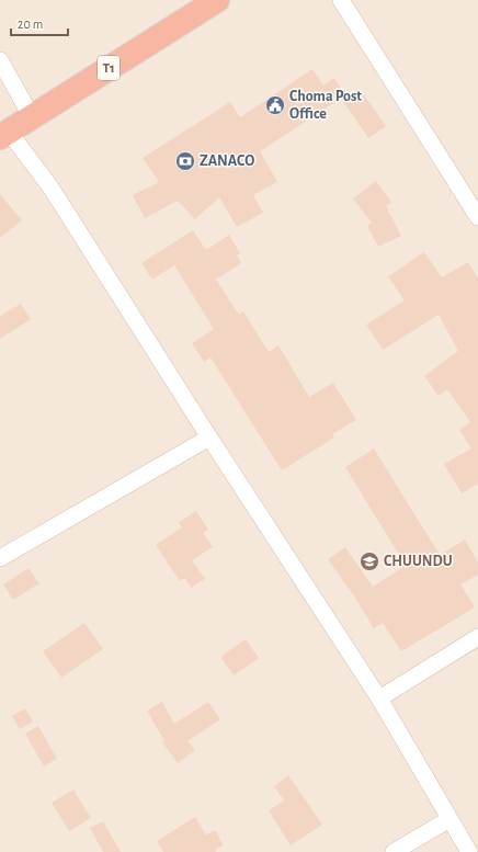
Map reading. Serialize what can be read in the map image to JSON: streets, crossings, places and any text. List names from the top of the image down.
{
  "streets": {
    "highway": ["T1"]
  },
  "places": {
    "public building": ["Choma Post Office"],
    "bank": ["ZANACO"],
    "school or university": ["CHUUNDU"]
  },
  "scale_bar": "20 m"
}
